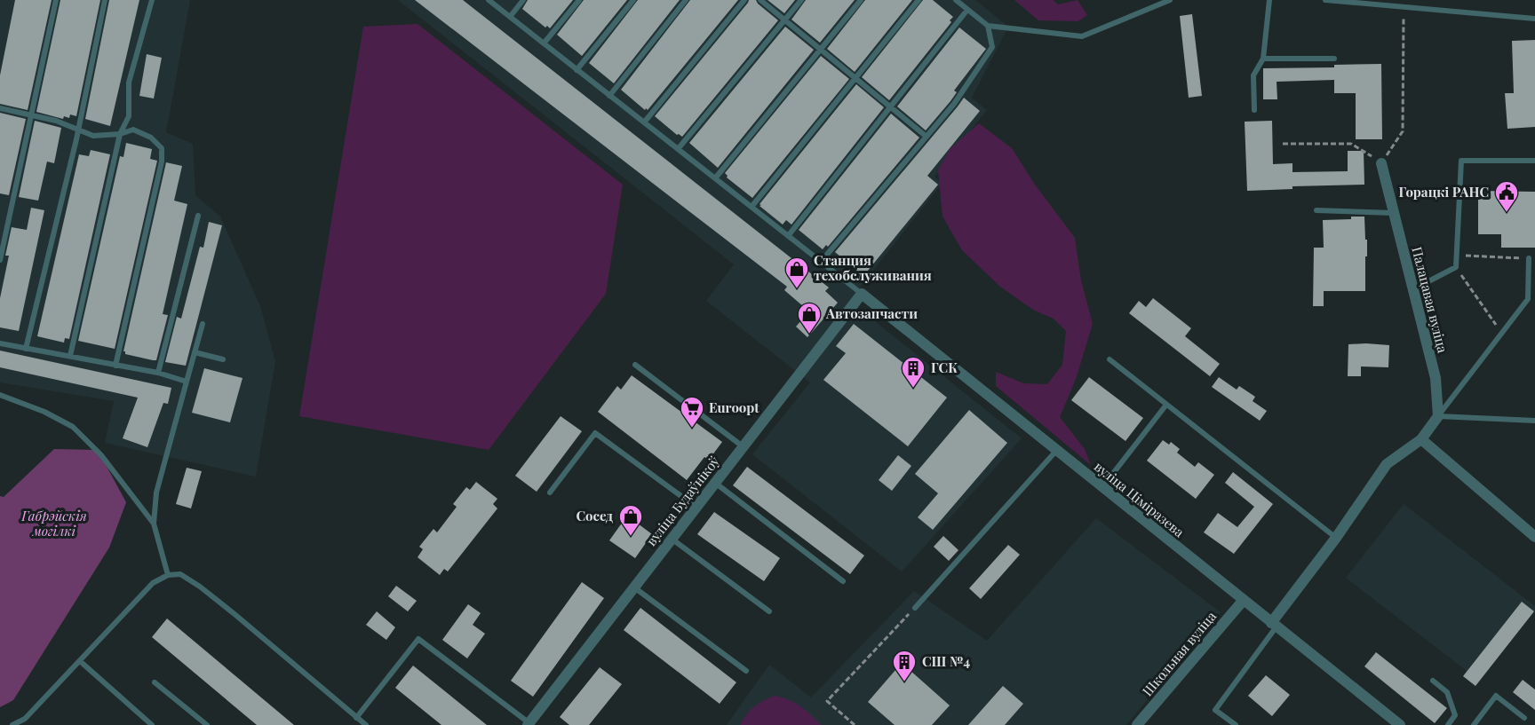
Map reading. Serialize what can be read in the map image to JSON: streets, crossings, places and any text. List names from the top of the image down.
{
  "streets": {
    "street": [
      "Палацавая вуліца",
      "вуліца Ціміразева",
      "вуліца Будаўнікоў",
      "Школьная вуліца"
    ]
  },
  "crossings": [
    ["вуліца Ціміразева", "вуліца Будаўнікоў"],
    ["вуліца Ціміразева", "Школьная вуліца"]
  ],
  "parks": ["Габрэйскія могілкі"],
  "places": {
    "public building": ["Горацкі РАНС"],
    "shop": ["Станция техобслуживания", "Автозапчасти", "Сосед"],
    "building": ["ГСК", "СШ №4"],
    "supermarket": ["Euroopt"]
  }
}
